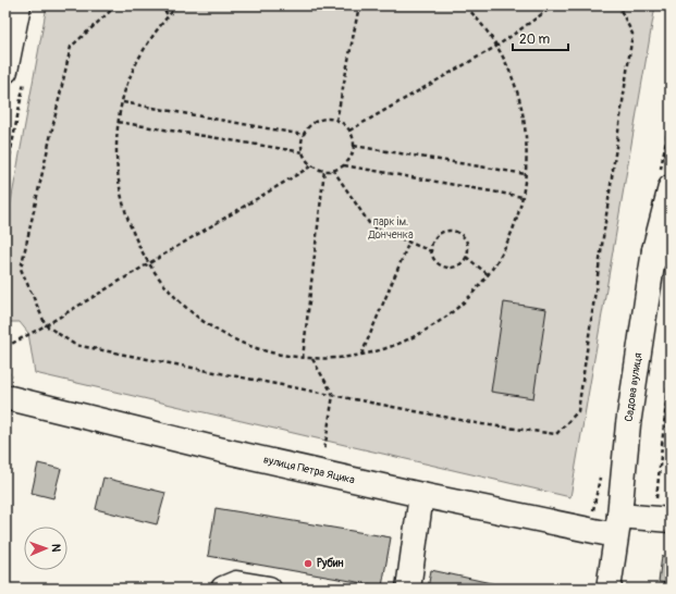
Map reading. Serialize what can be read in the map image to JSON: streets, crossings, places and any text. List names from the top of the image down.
{
  "streets": {
    "street": ["Садова вулиця", "вулиця Петра Яцика"]
  },
  "crossings": [
    ["Садова вулиця", "вулиця Петра Яцика"]
  ],
  "parks": ["парк ім. Донченка"],
  "places": ["Рубин"],
  "scale_bar": "20 m",
  "north": "right"
}
